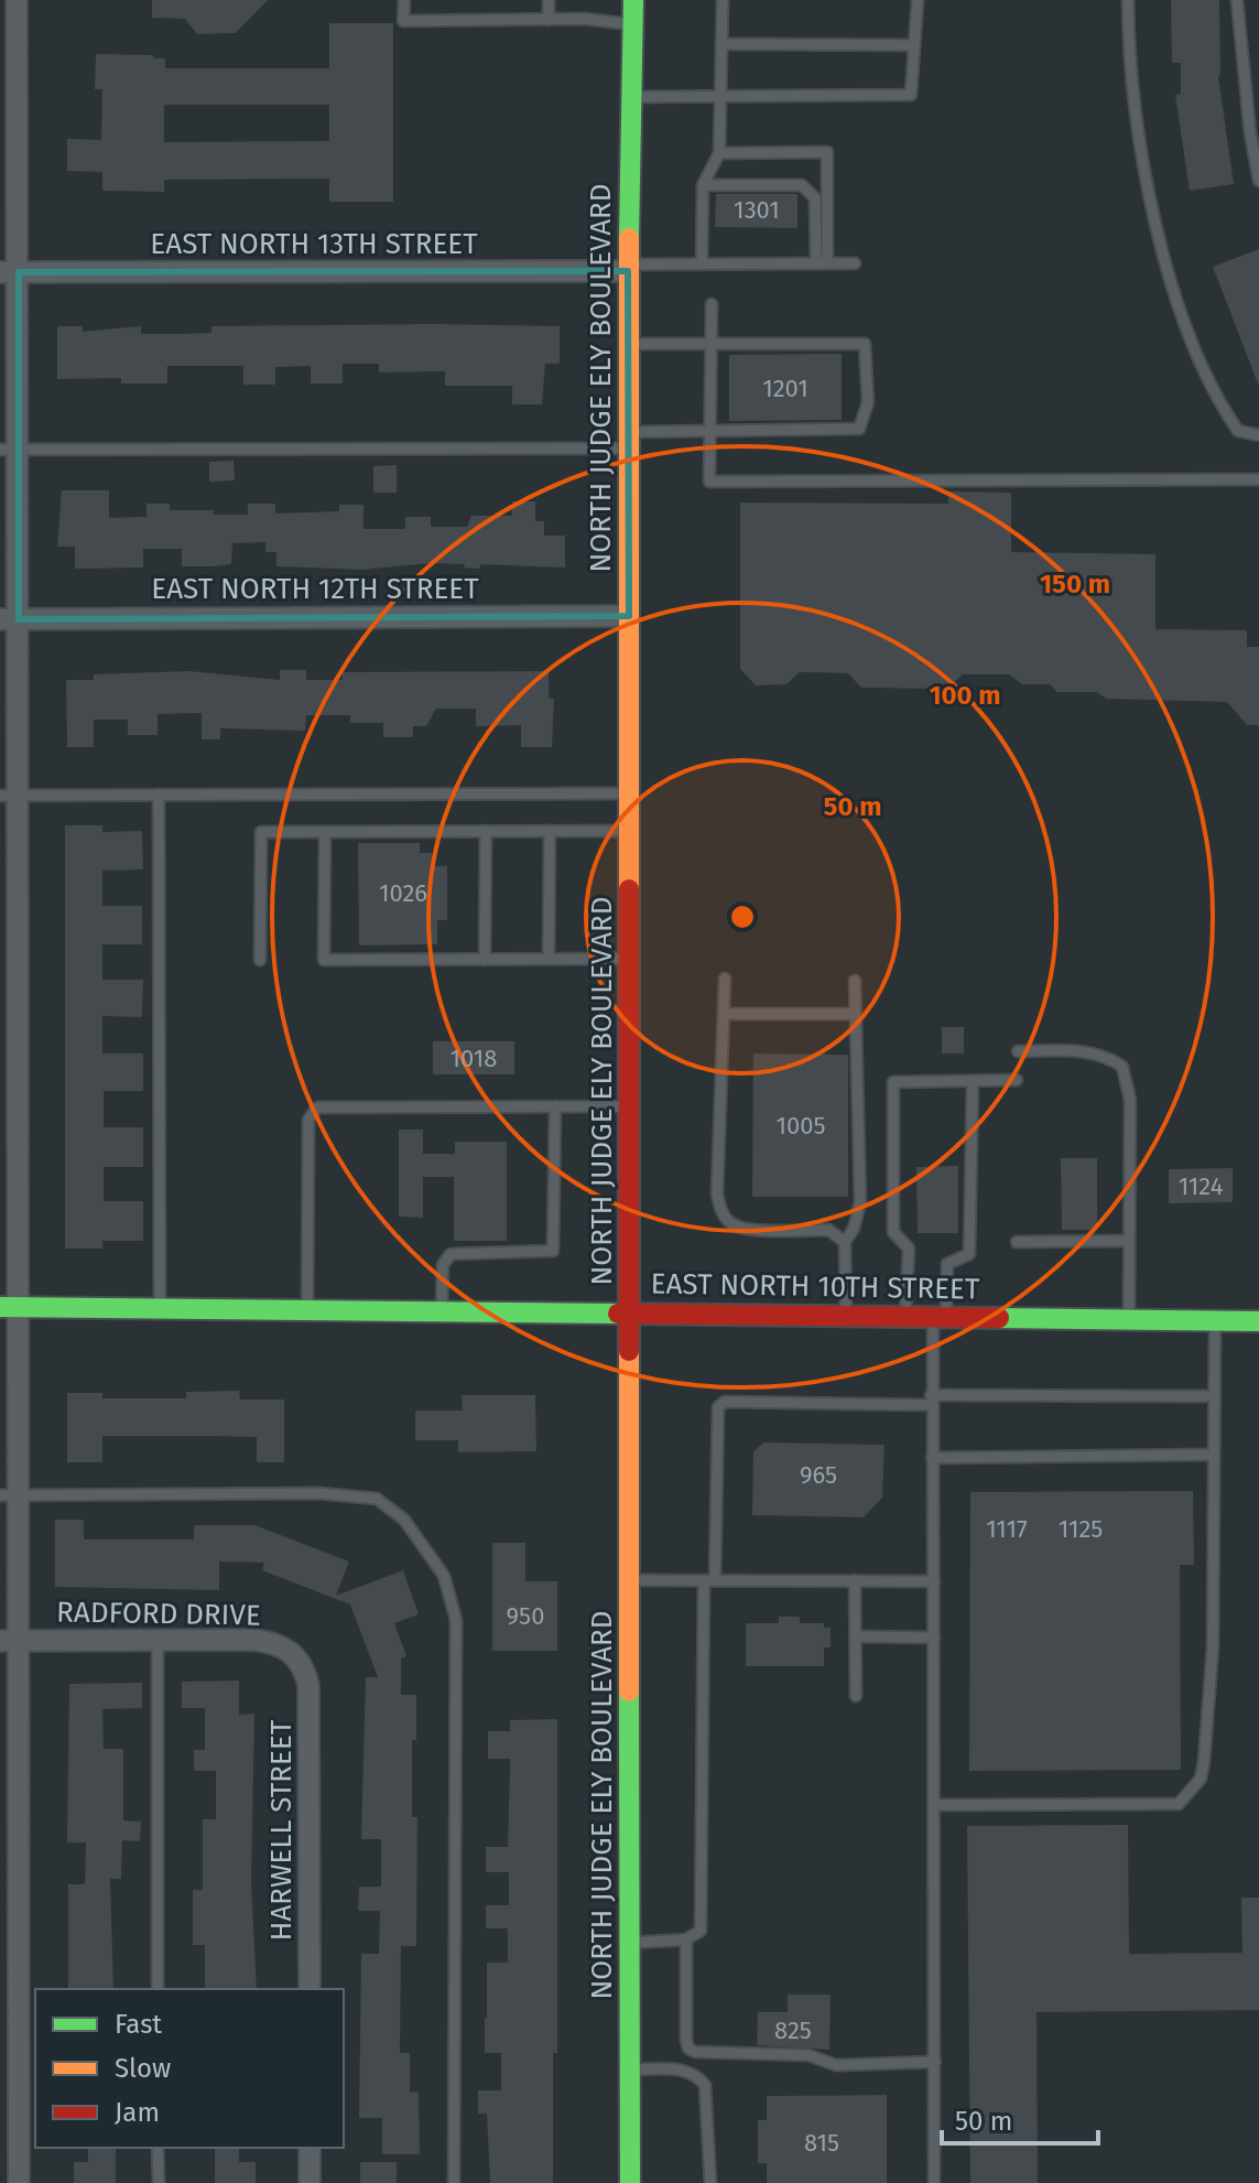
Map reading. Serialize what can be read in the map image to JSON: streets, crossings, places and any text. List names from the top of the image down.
{
  "streets": {
    "main road": ["NORTH JUDGE ELY BOULEVARD", "EAST NORTH 10TH STREET"],
    "street": [
      "EAST NORTH 13TH STREET",
      "EAST NORTH 12TH STREET",
      "RADFORD DRIVE",
      "HARWELL STREET"
    ]
  },
  "crossings": [
    ["EAST NORTH 13TH STREET", "NORTH JUDGE ELY BOULEVARD"],
    ["NORTH JUDGE ELY BOULEVARD", "EAST NORTH 12TH STREET"],
    ["NORTH JUDGE ELY BOULEVARD", "EAST NORTH 10TH STREET"],
    ["RADFORD DRIVE", "HARWELL STREET"]
  ],
  "house_numbers": [
    "1301",
    "1201",
    "1026",
    "1018",
    "1005",
    "1124",
    "965",
    "1117",
    "1125",
    "950",
    "825",
    "815"
  ],
  "legend": ["Fast", "Slow", "Jam"],
  "scale_bar": "50 m",
  "rings": ["150 m", "100 m", "50 m"]
}
